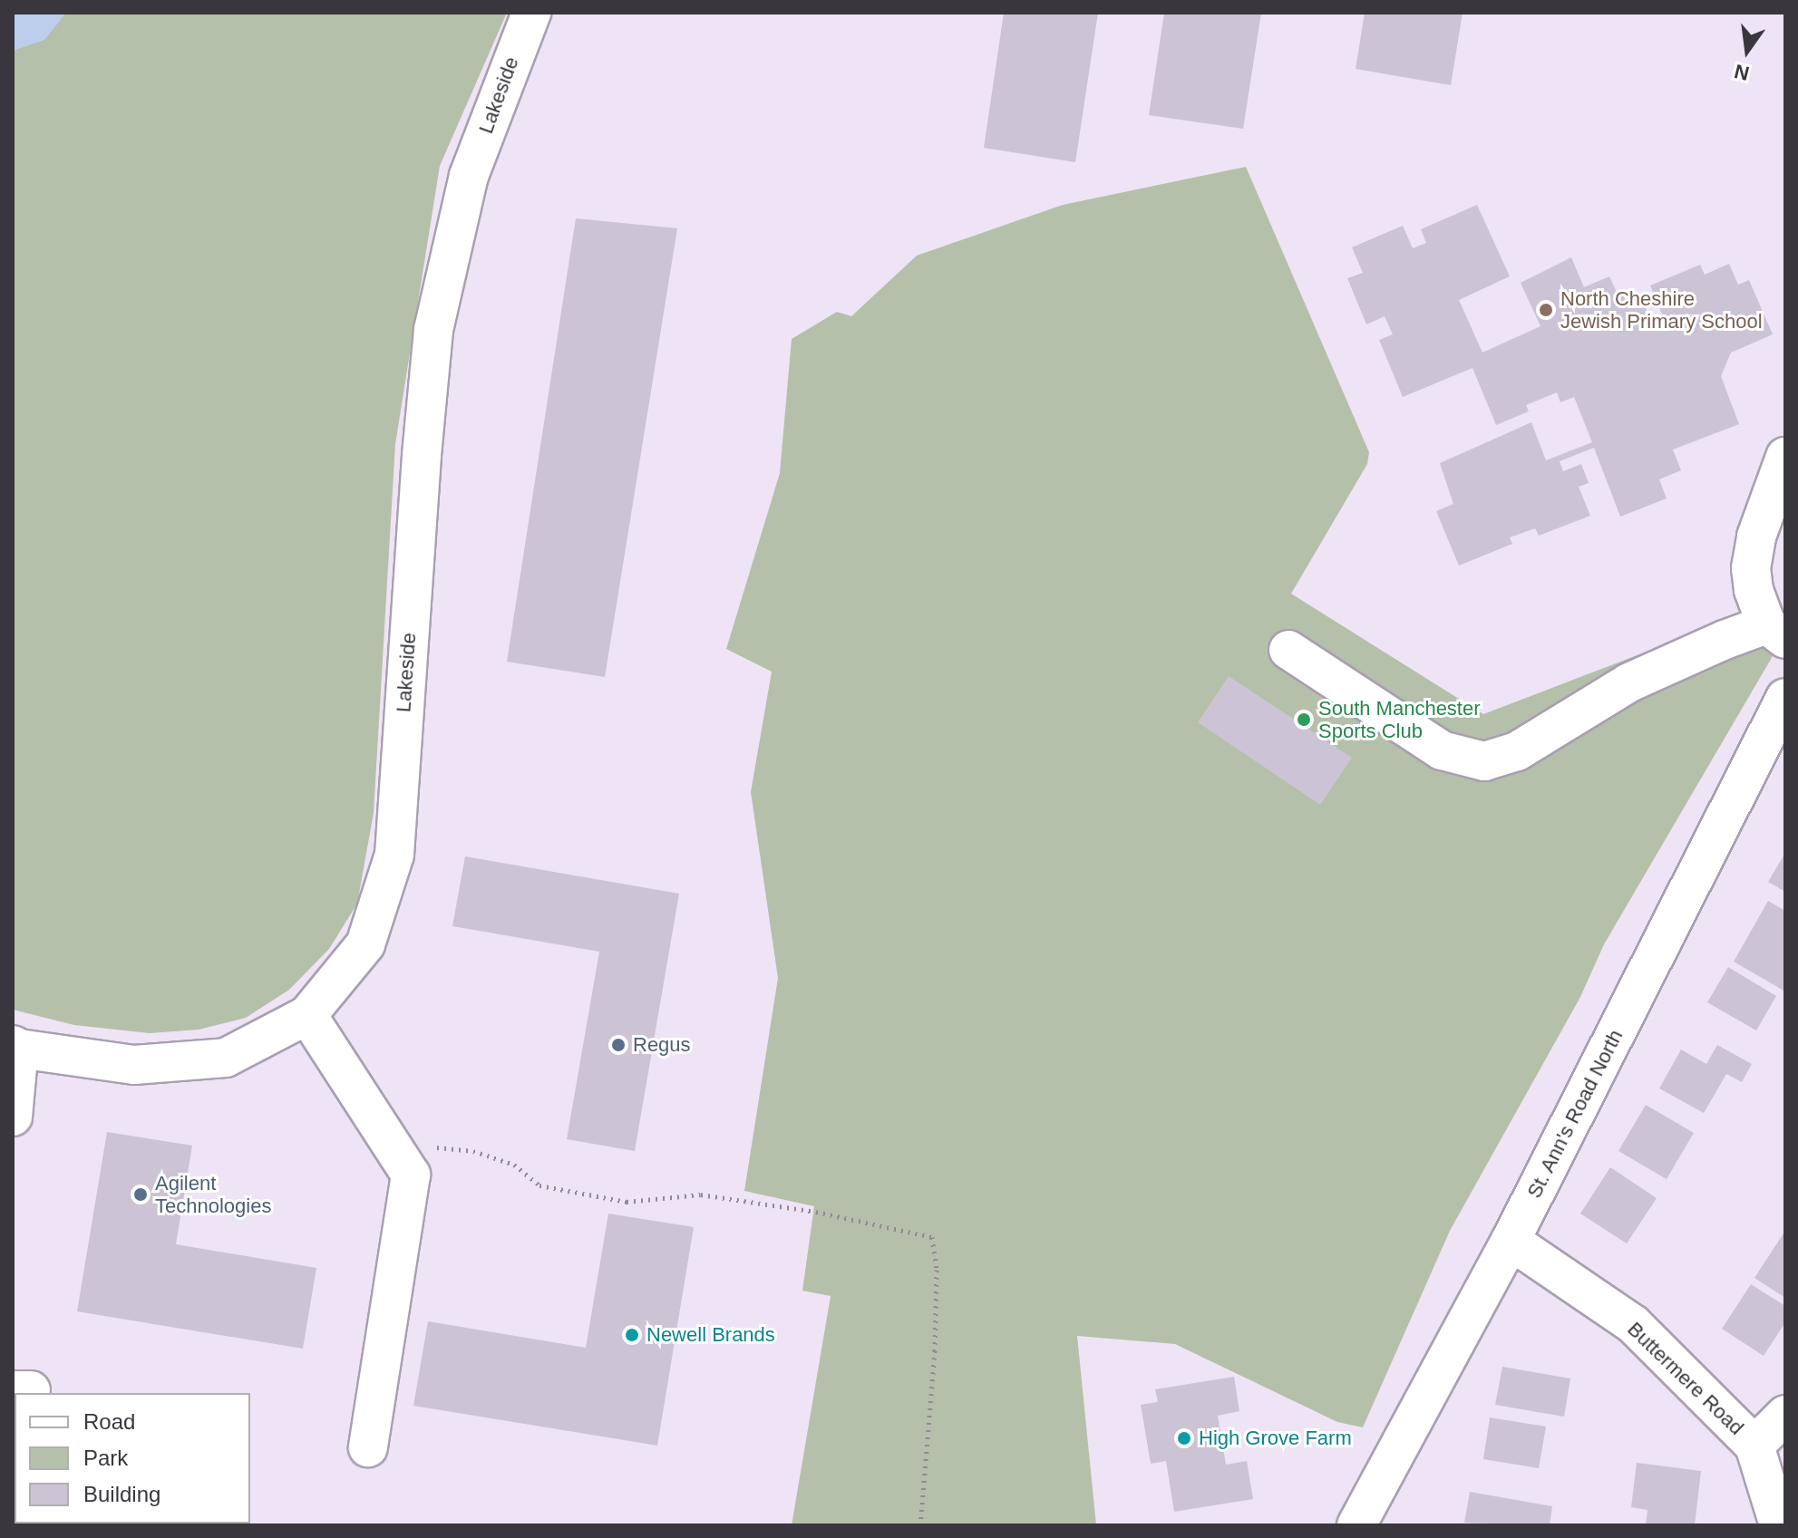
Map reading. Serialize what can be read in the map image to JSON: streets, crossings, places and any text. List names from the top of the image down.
{
  "streets": {
    "street": ["Lakeside", "St. Ann's Road North", "Buttermere Road"]
  },
  "crossings": [
    ["St. Ann's Road North", "Buttermere Road"]
  ],
  "places": [
    "North Cheshire Jewish Primary School",
    "South Manchester Sports Club",
    "Regus",
    "Agilent Technologies",
    "Newell Brands",
    "High Grove Farm"
  ],
  "legend": ["Road", "Park", "Building"],
  "north": "bottom"
}
